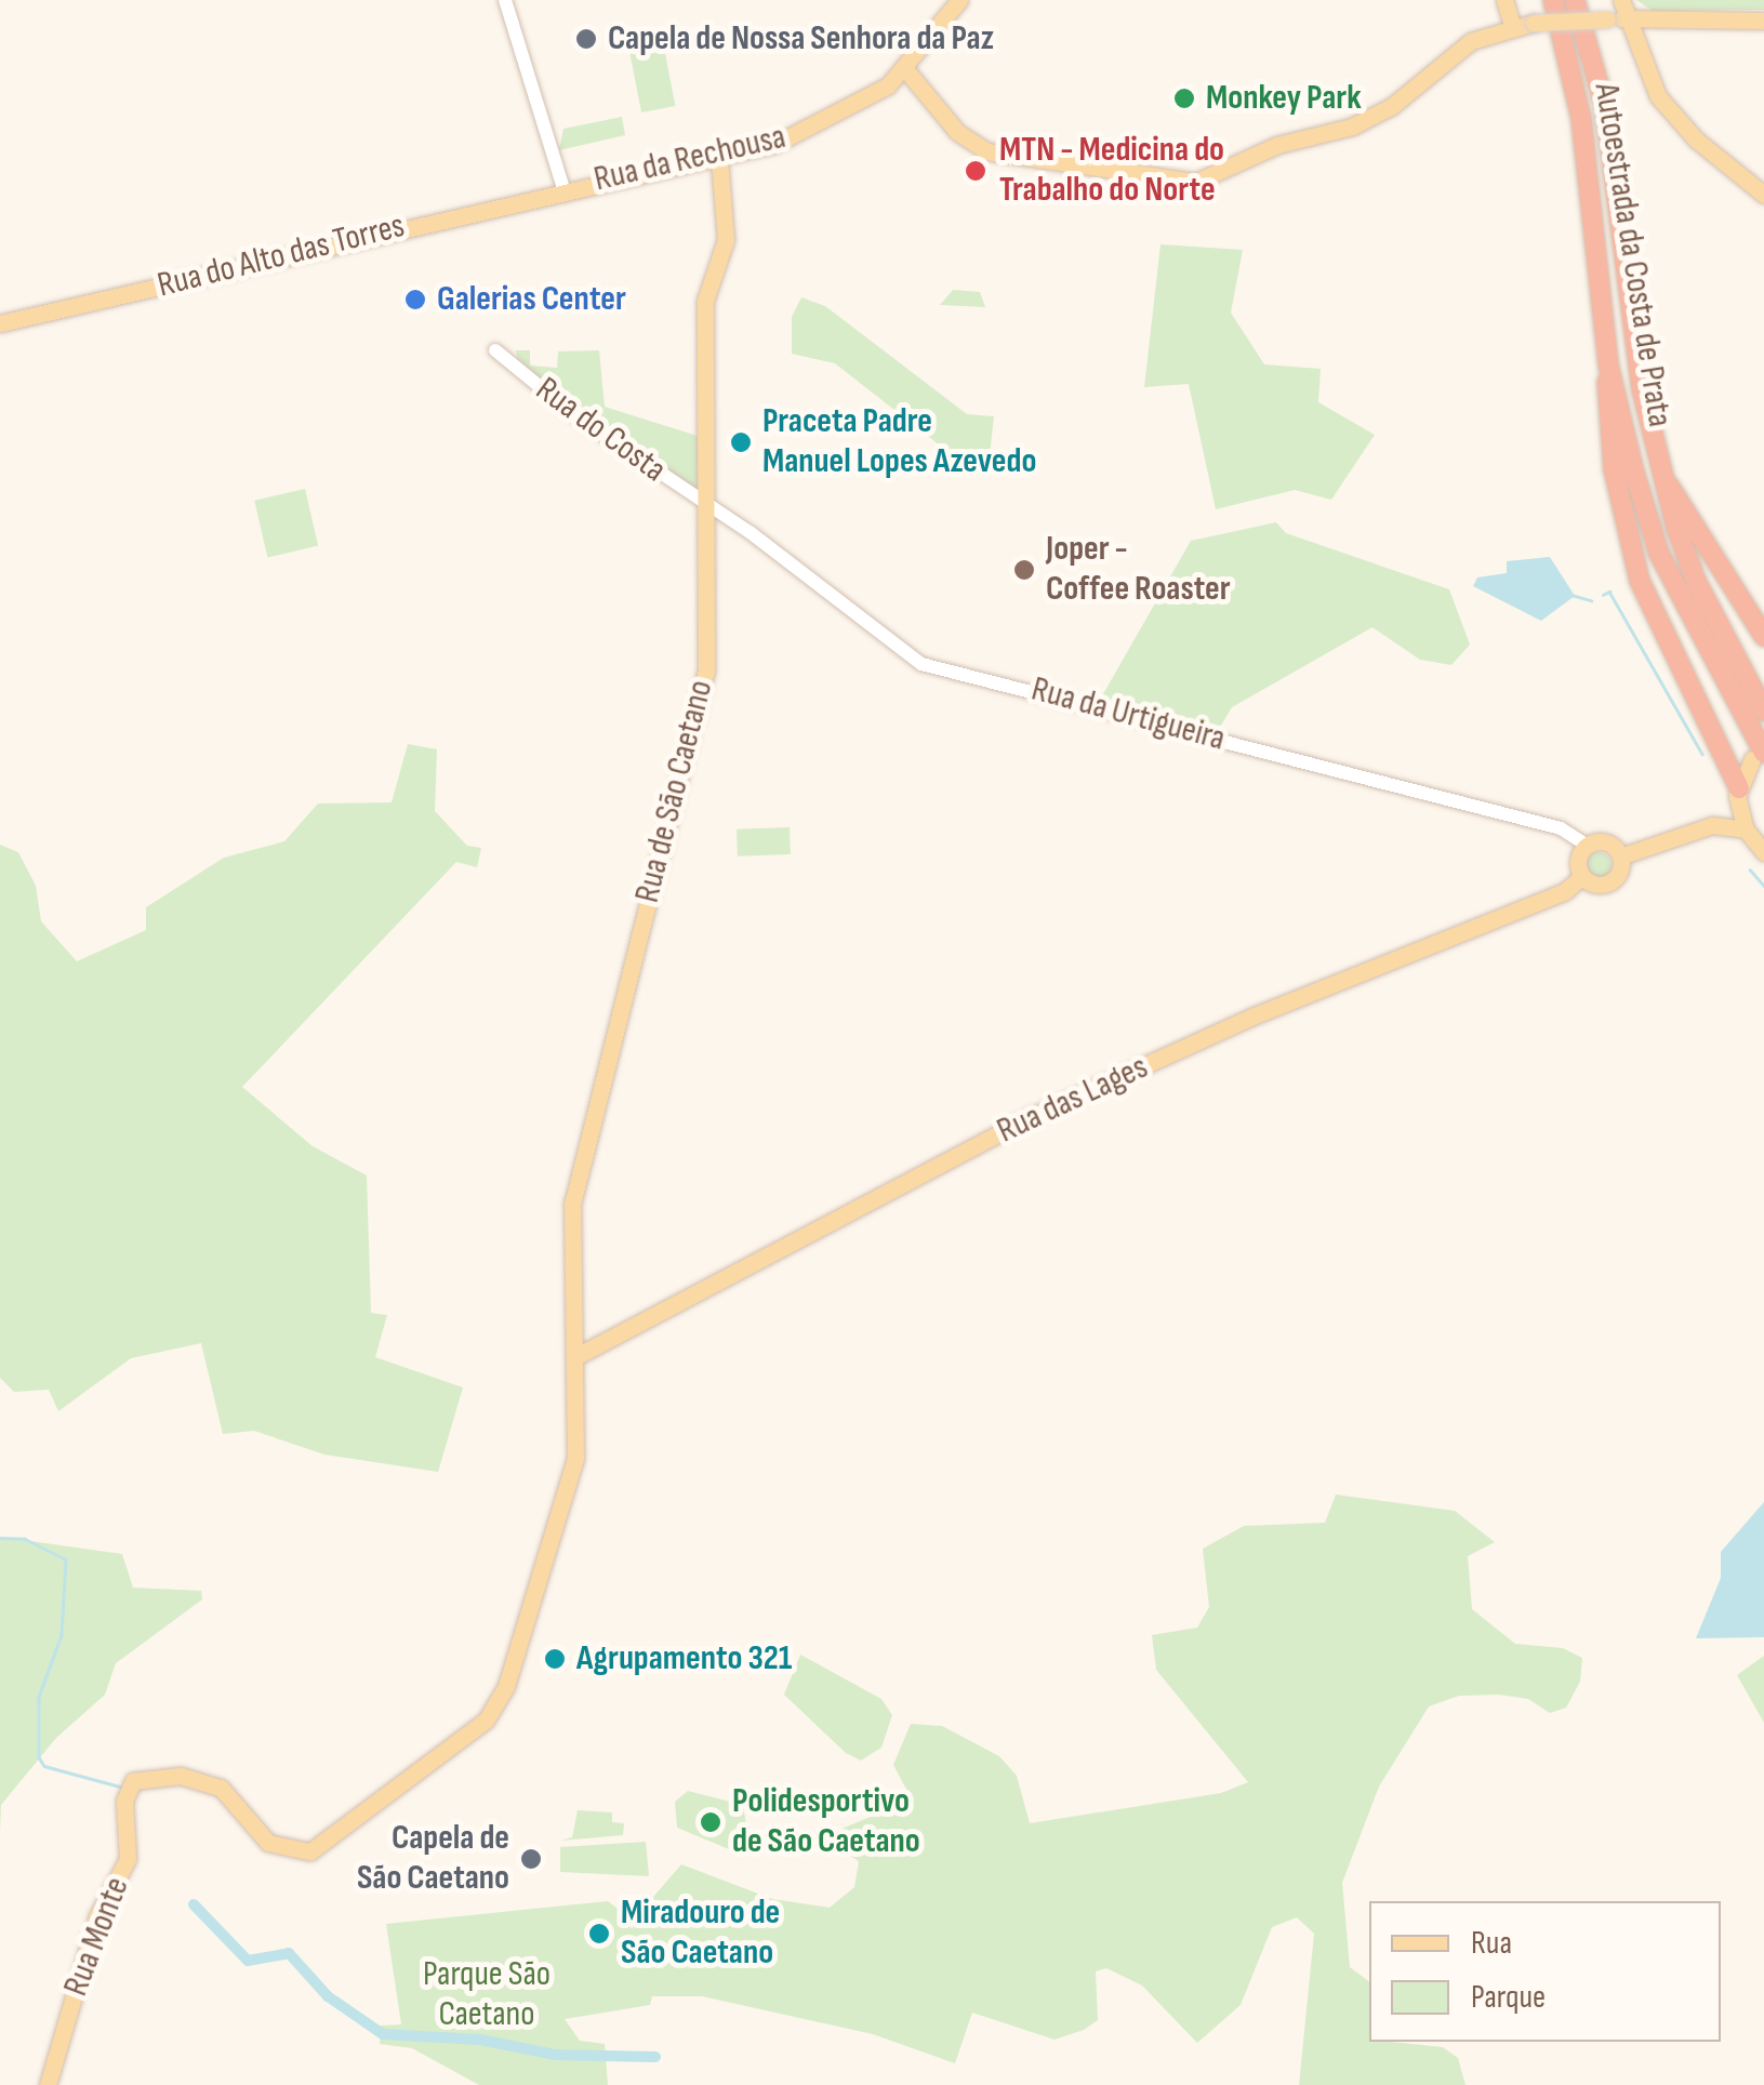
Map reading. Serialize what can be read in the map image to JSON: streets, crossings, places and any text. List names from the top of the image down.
{
  "streets": {
    "highway": ["Autoestrada da Costa de Prata"],
    "main road": [
      "Rua da Rechousa",
      "Rua do Alto das Torres",
      "Rua de São Caetano",
      "Rua das Lages",
      "Rua Monte"
    ],
    "street": ["Rua do Costa", "Rua da Urtigueira"]
  },
  "crossings": [
    ["Rua da Rechousa", "Rua do Alto das Torres"],
    ["Rua da Rechousa", "Rua de São Caetano"],
    ["Rua do Costa", "Rua da Urtigueira"],
    ["Rua do Costa", "Rua de São Caetano"],
    ["Rua da Urtigueira", "Rua de São Caetano"],
    ["Rua da Urtigueira", "Rua das Lages"],
    ["Rua de São Caetano", "Rua das Lages"],
    ["Rua de São Caetano", "Rua Monte"],
    ["Rua das Lages", "Rua Monte"]
  ],
  "parks": ["Parque São Caetano"],
  "places": [
    "Capela de Nossa Senhora da Paz",
    "Monkey Park",
    "MTN - Medicina do Trabalho do Norte",
    "Galerias Center",
    "Praceta Padre Manuel Lopes Azevedo",
    "Joper - Coffee Roaster",
    "Agrupamento 321",
    "Polidesportivo de São Caetano",
    "Capela de São Caetano",
    "Miradouro de São Caetano"
  ],
  "legend": ["Rua", "Parque"]
}
